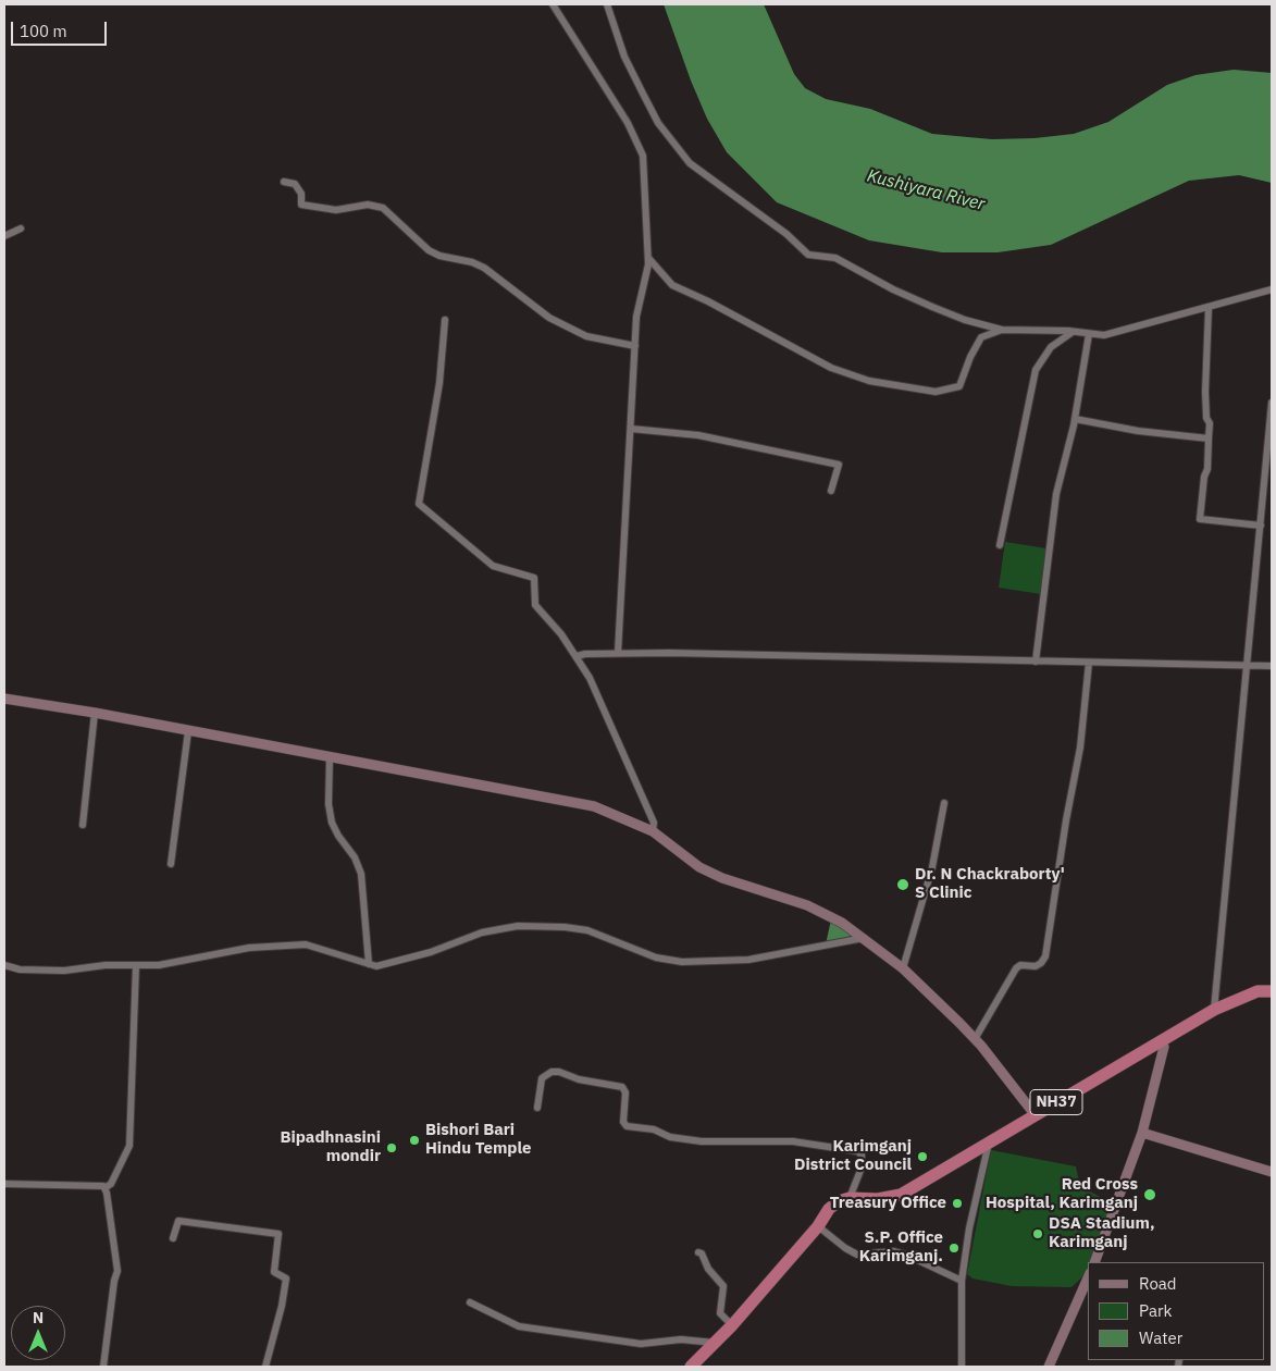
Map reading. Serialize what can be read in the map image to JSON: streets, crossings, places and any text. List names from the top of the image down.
{
  "streets": {
    "highway": ["NH37"]
  },
  "water": ["Kushiyara River"],
  "places": [
    "Dr. N Chackraborty' S Clinic",
    "Bishori Bari Hindu Temple",
    "Bipadhnasini mondir",
    "Karimganj District Council",
    "Red Cross Hospital, Karimganj",
    "Treasury Office",
    "DSA Stadium, Karimganj",
    "S.P. Office Karimganj."
  ],
  "legend": ["Road", "Park", "Water"],
  "scale_bar": "100 m",
  "north": "top"
}
